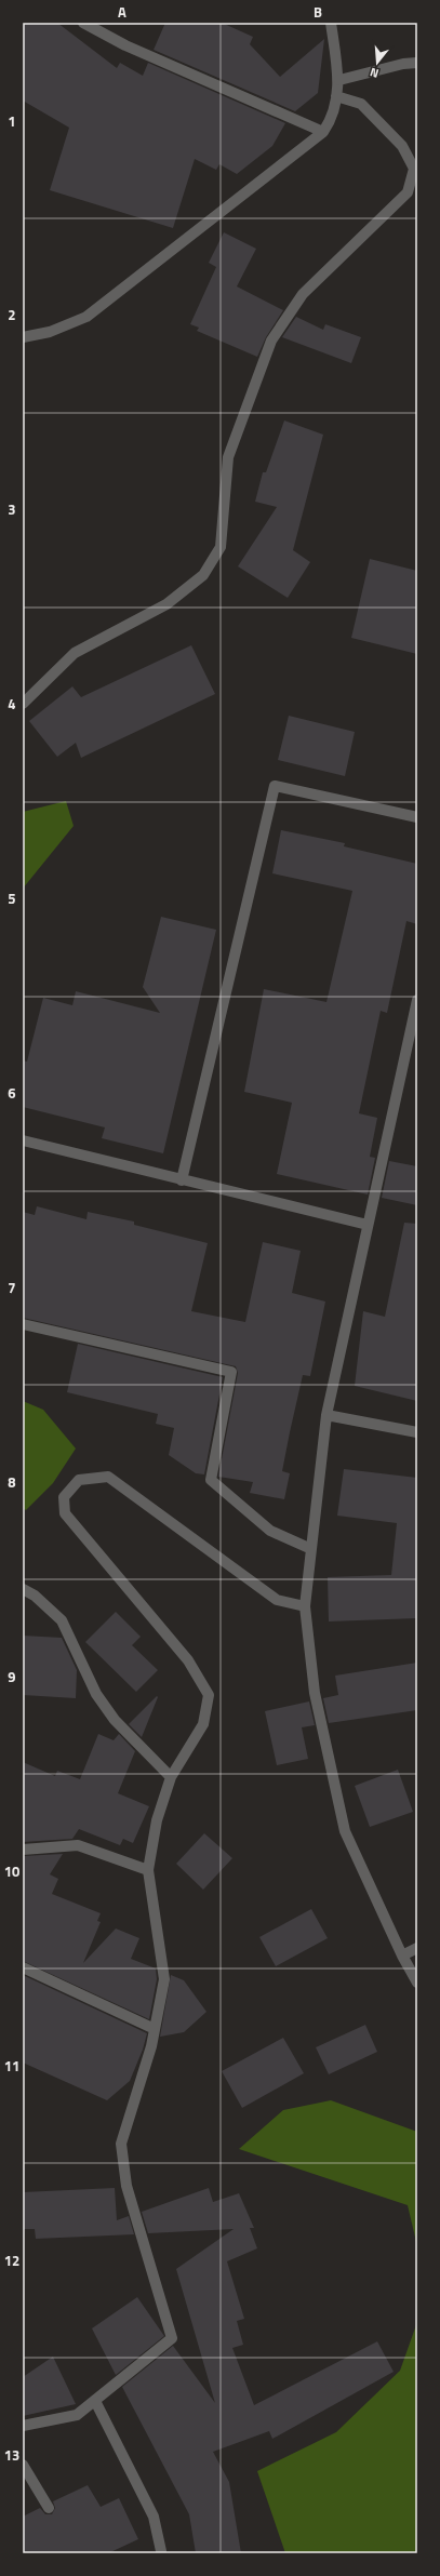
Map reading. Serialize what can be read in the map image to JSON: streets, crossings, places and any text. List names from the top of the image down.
{
  "north": "bottom",
  "grid": {
    "columns": ["A", "B"],
    "rows": [
      "1",
      "2",
      "3",
      "4",
      "5",
      "6",
      "7",
      "8",
      "9",
      "10",
      "11",
      "12",
      "13"
    ]
  }
}
